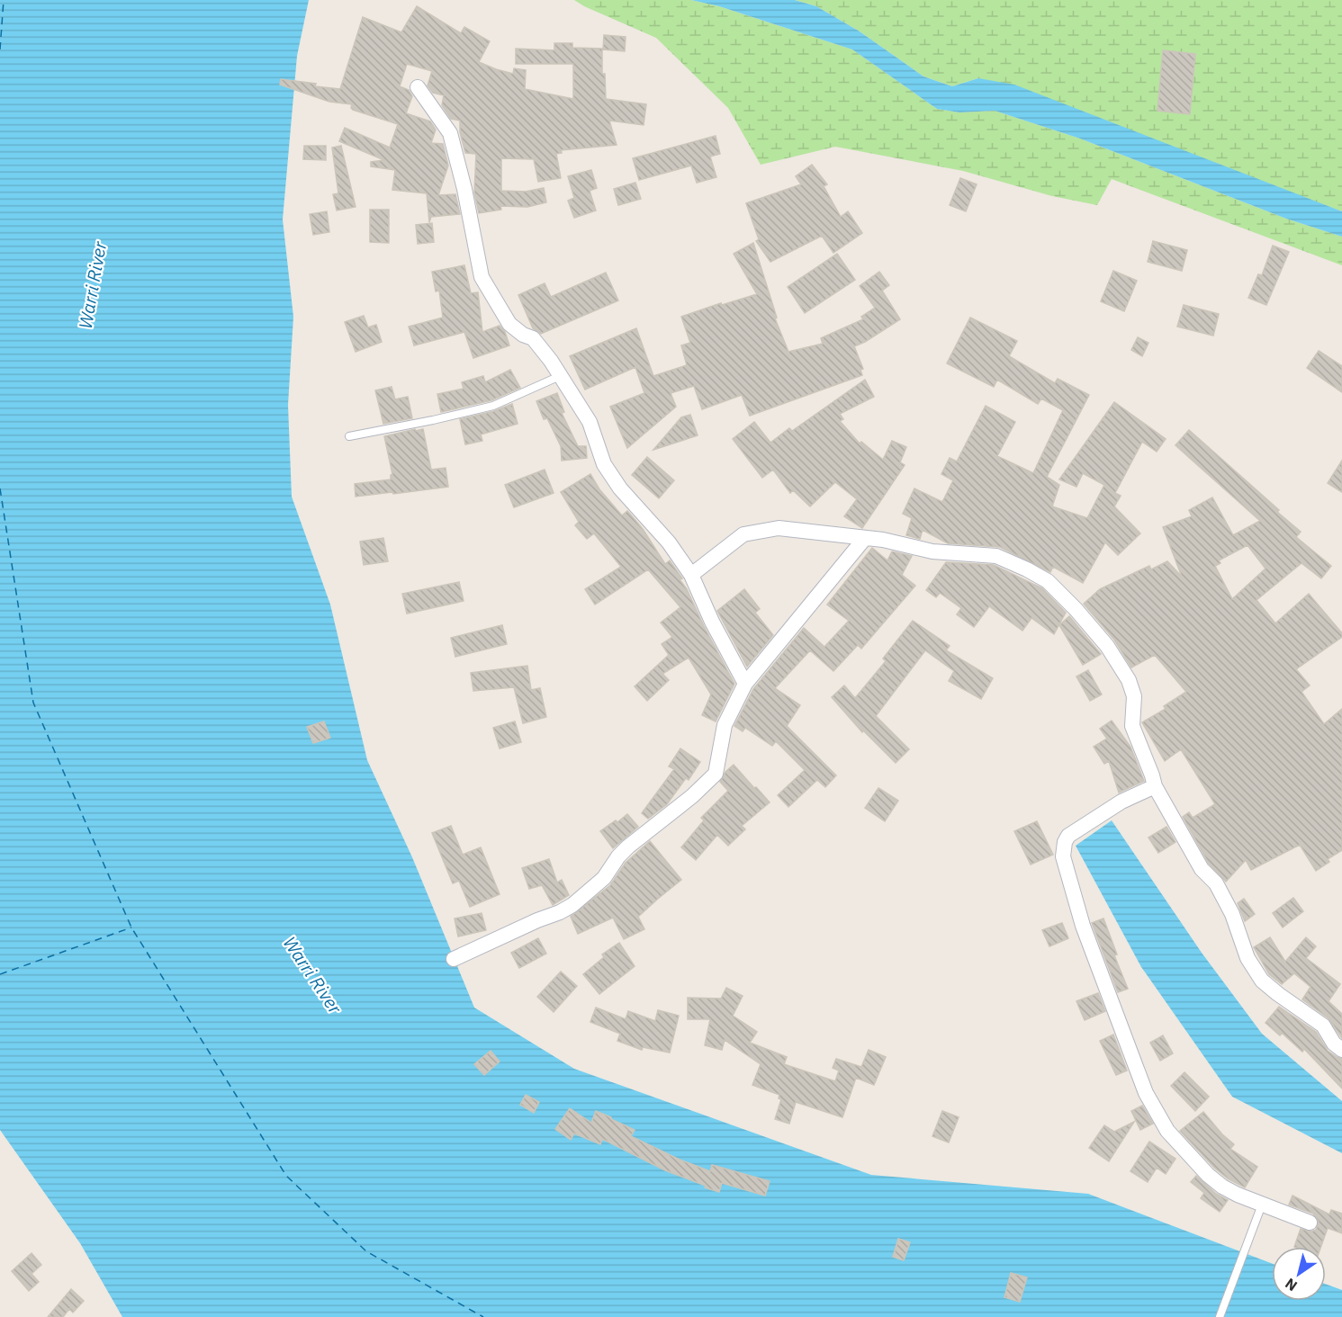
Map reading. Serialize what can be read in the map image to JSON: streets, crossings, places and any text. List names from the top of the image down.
{
  "water": ["Warri River"],
  "north": "bottom left"
}
